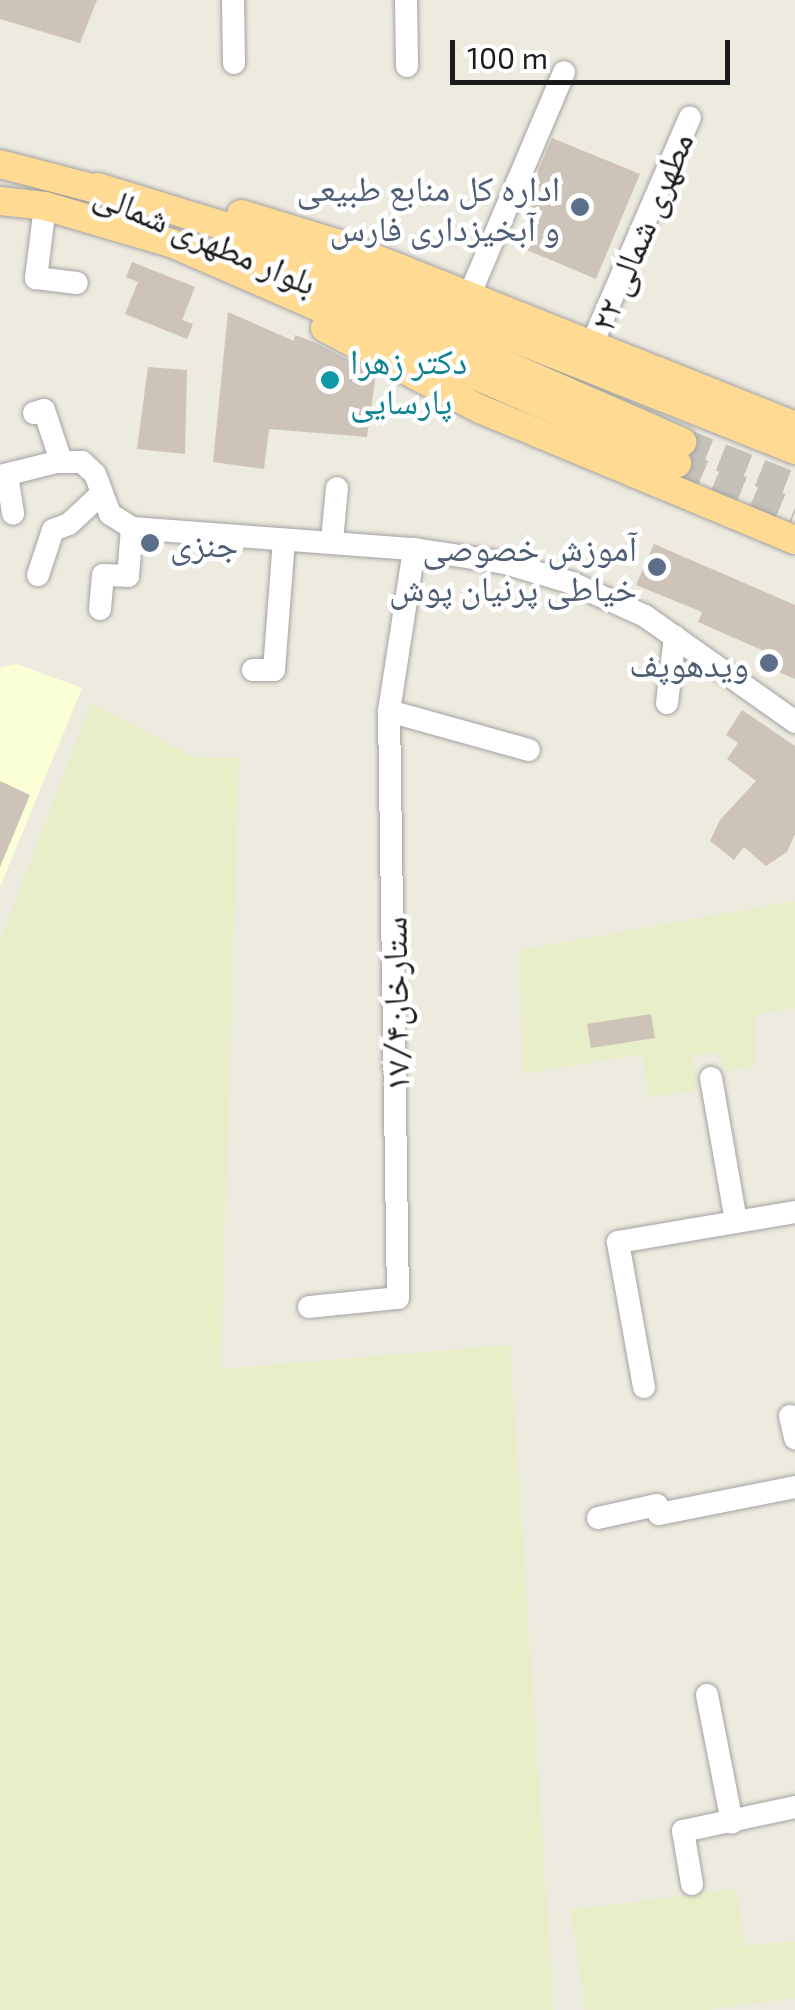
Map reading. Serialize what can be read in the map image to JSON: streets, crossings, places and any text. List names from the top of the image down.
{
  "streets": {
    "main road": ["بلوار مطهرى شمالى"],
    "street": ["مطهرى شمالى ۲۲", "ستارخان۱۷/۴"]
  },
  "places": [
    "اداره کل منابع طبیعى و آبخیزدارى فارس",
    "دکتر زهرا پارسایی",
    "جنزی",
    "آموزش خصوصی خیاطی پرنیان پوش",
    "ویدهوپف"
  ],
  "scale_bar": "100 m"
}
